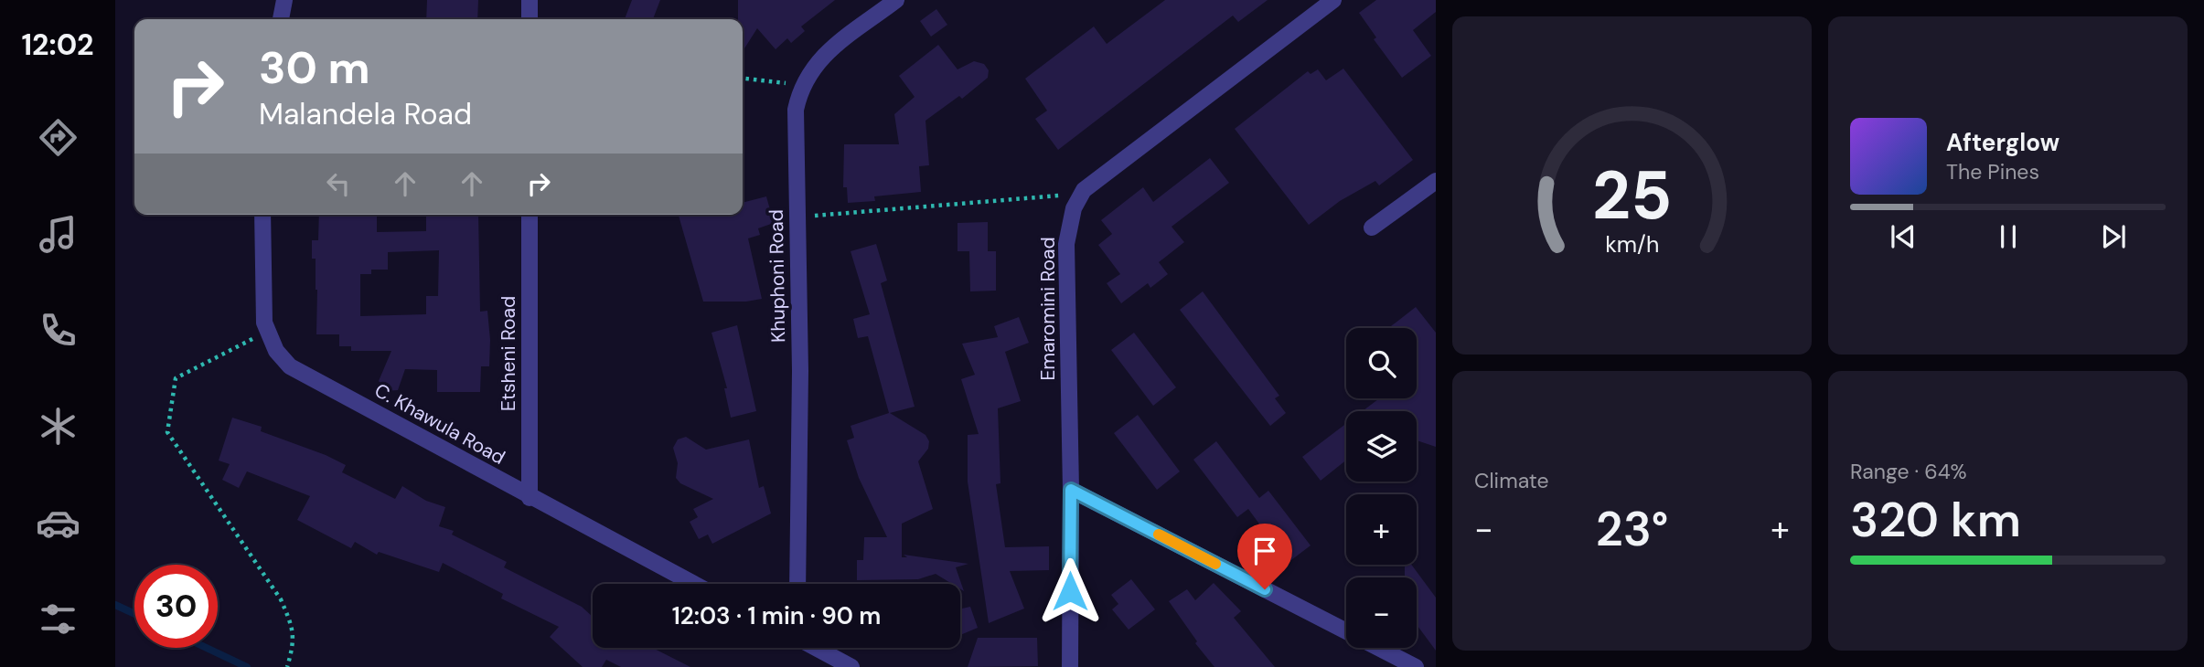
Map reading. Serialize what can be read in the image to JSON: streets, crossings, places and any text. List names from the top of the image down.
{
  "streets": {
    "street": [
      "Khuphoni Road",
      "Emaromini Road",
      "Etsheni Road",
      "C. Khawula Road"
    ]
  },
  "crossings": [
    ["Etsheni Road", "C. Khawula Road"]
  ],
  "page": {
    "tabs": "12:02",
    "turn": ["30 m", "Malandela Road"],
    "song": ["Afterglow", "The Pines"],
    "map_buttons": ["+", "−"],
    "tile": [
      "Climate",
      ["Range · 64%", "320 km"]
    ],
    "heat": ["−", "23°", "+"],
    "limit": "30",
    "trip": "12:03 · 1 min · 90 m",
    "gauge": ["25", "km/h"]
  }
}
